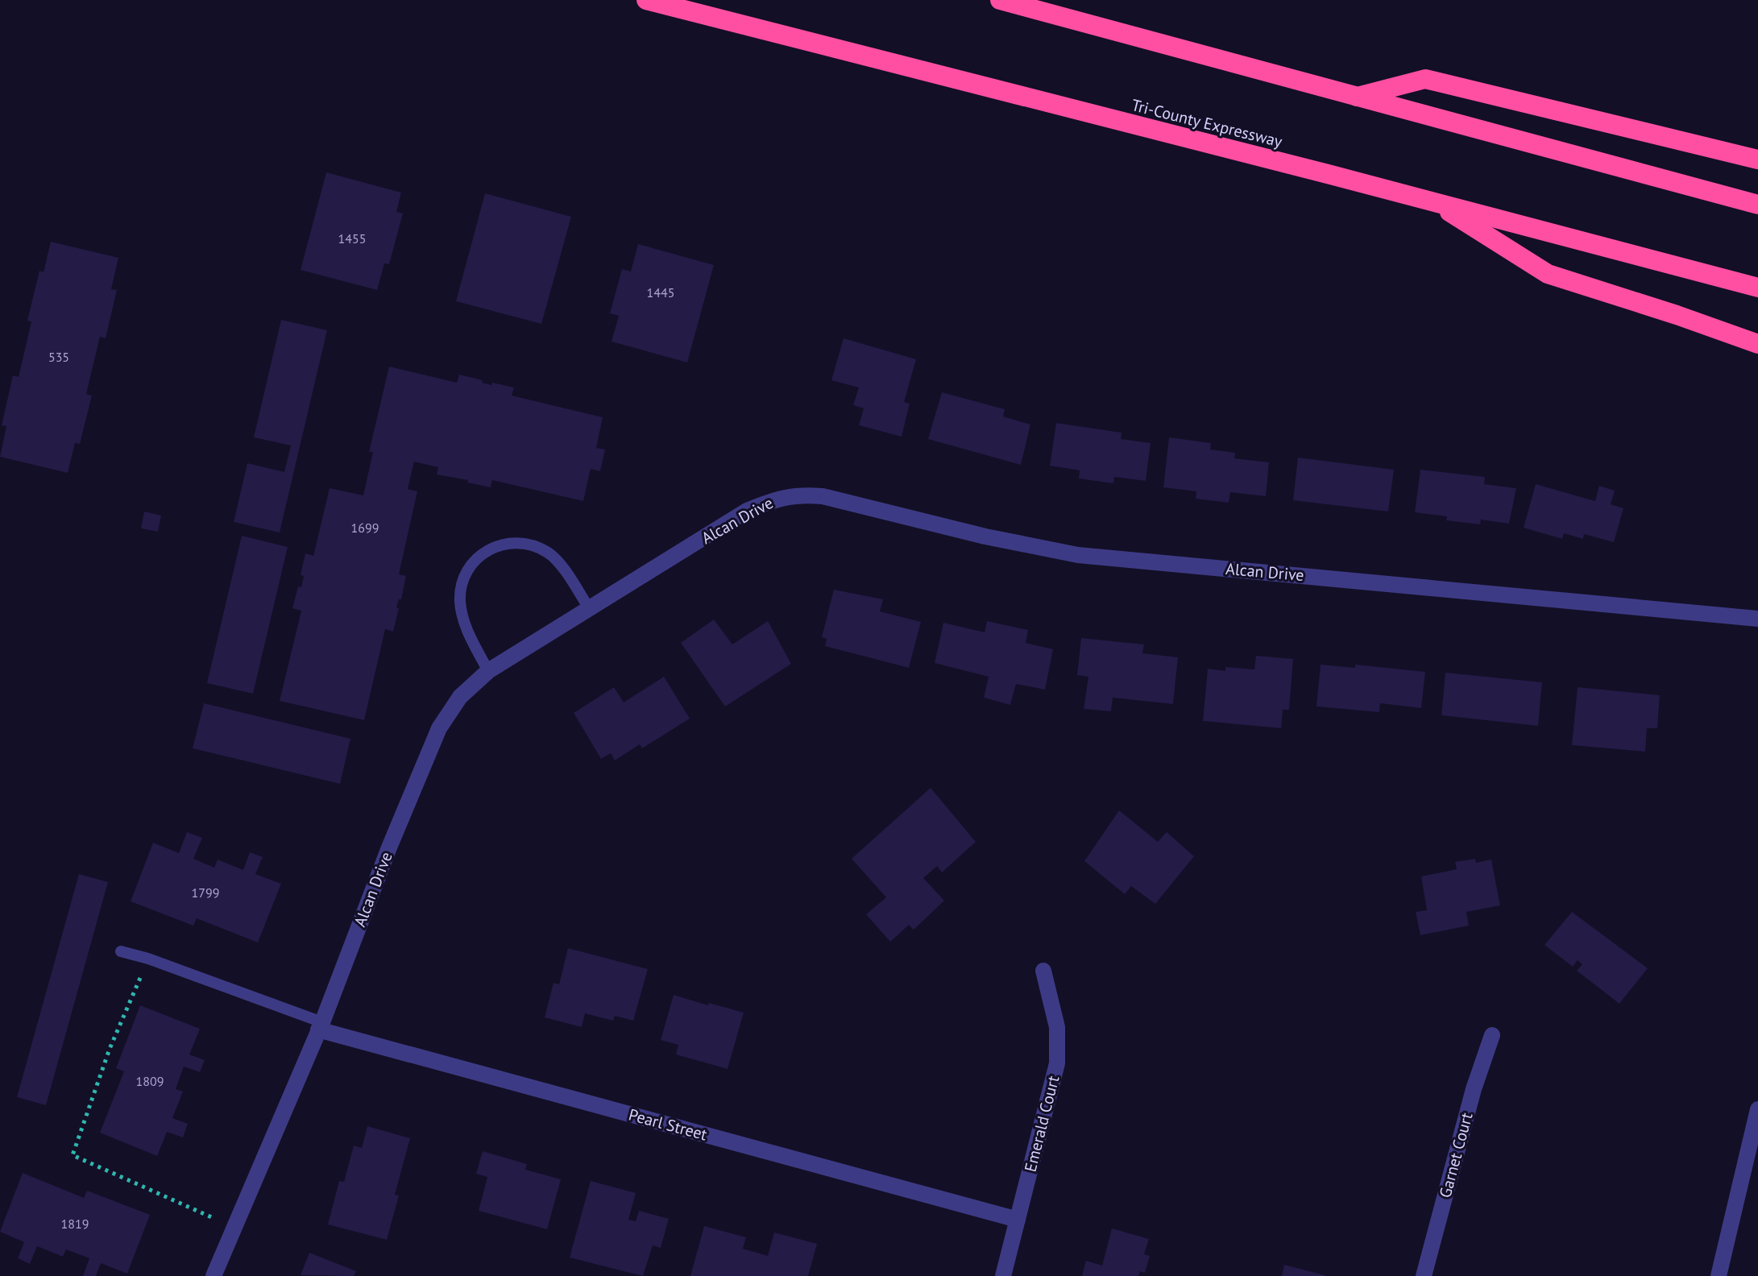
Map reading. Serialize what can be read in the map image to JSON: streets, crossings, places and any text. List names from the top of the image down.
{
  "streets": {
    "highway": ["Tri-County Expressway"],
    "street": [
      "Alcan Drive",
      "Emerald Court",
      "Pearl Street",
      "Garnet Court"
    ]
  },
  "crossings": [
    ["Alcan Drive", "Pearl Street"],
    ["Emerald Court", "Pearl Street"]
  ],
  "house_numbers": [
    "1455",
    "1445",
    "535",
    "1699",
    "1799",
    "1809",
    "1819"
  ]
}
